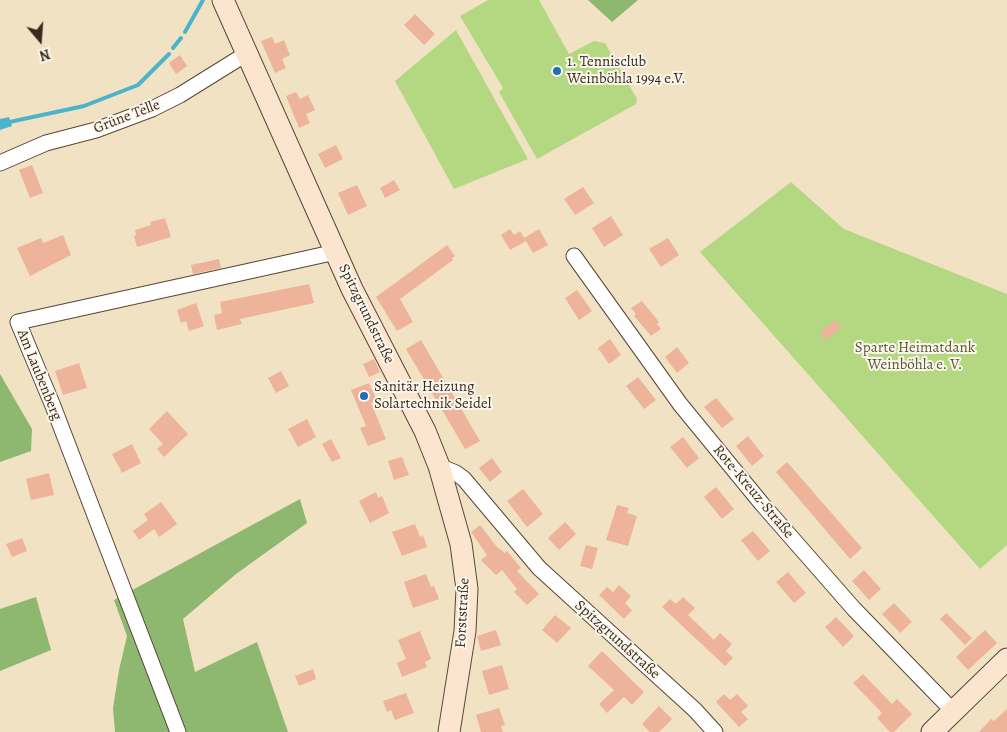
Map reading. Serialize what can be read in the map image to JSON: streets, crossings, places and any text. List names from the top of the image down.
{
  "streets": {
    "street": [
      "Grüne Telle",
      "Spitzgrundstraße",
      "Am Laubenberg",
      "Rote-Kreuz-Straße",
      "Forststraße"
    ]
  },
  "crossings": [
    ["Grüne Telle", "Spitzgrundstraße"],
    ["Spitzgrundstraße", "Am Laubenberg"],
    ["Spitzgrundstraße", "Forststraße"]
  ],
  "parks": ["Sparte Heimatdank Weinböhla e. V."],
  "places": ["1. Tennisclub Weinböhla 1994 e.V.", "Sanitär Heizung Solartechnik Seidel"],
  "north": "bottom"
}
